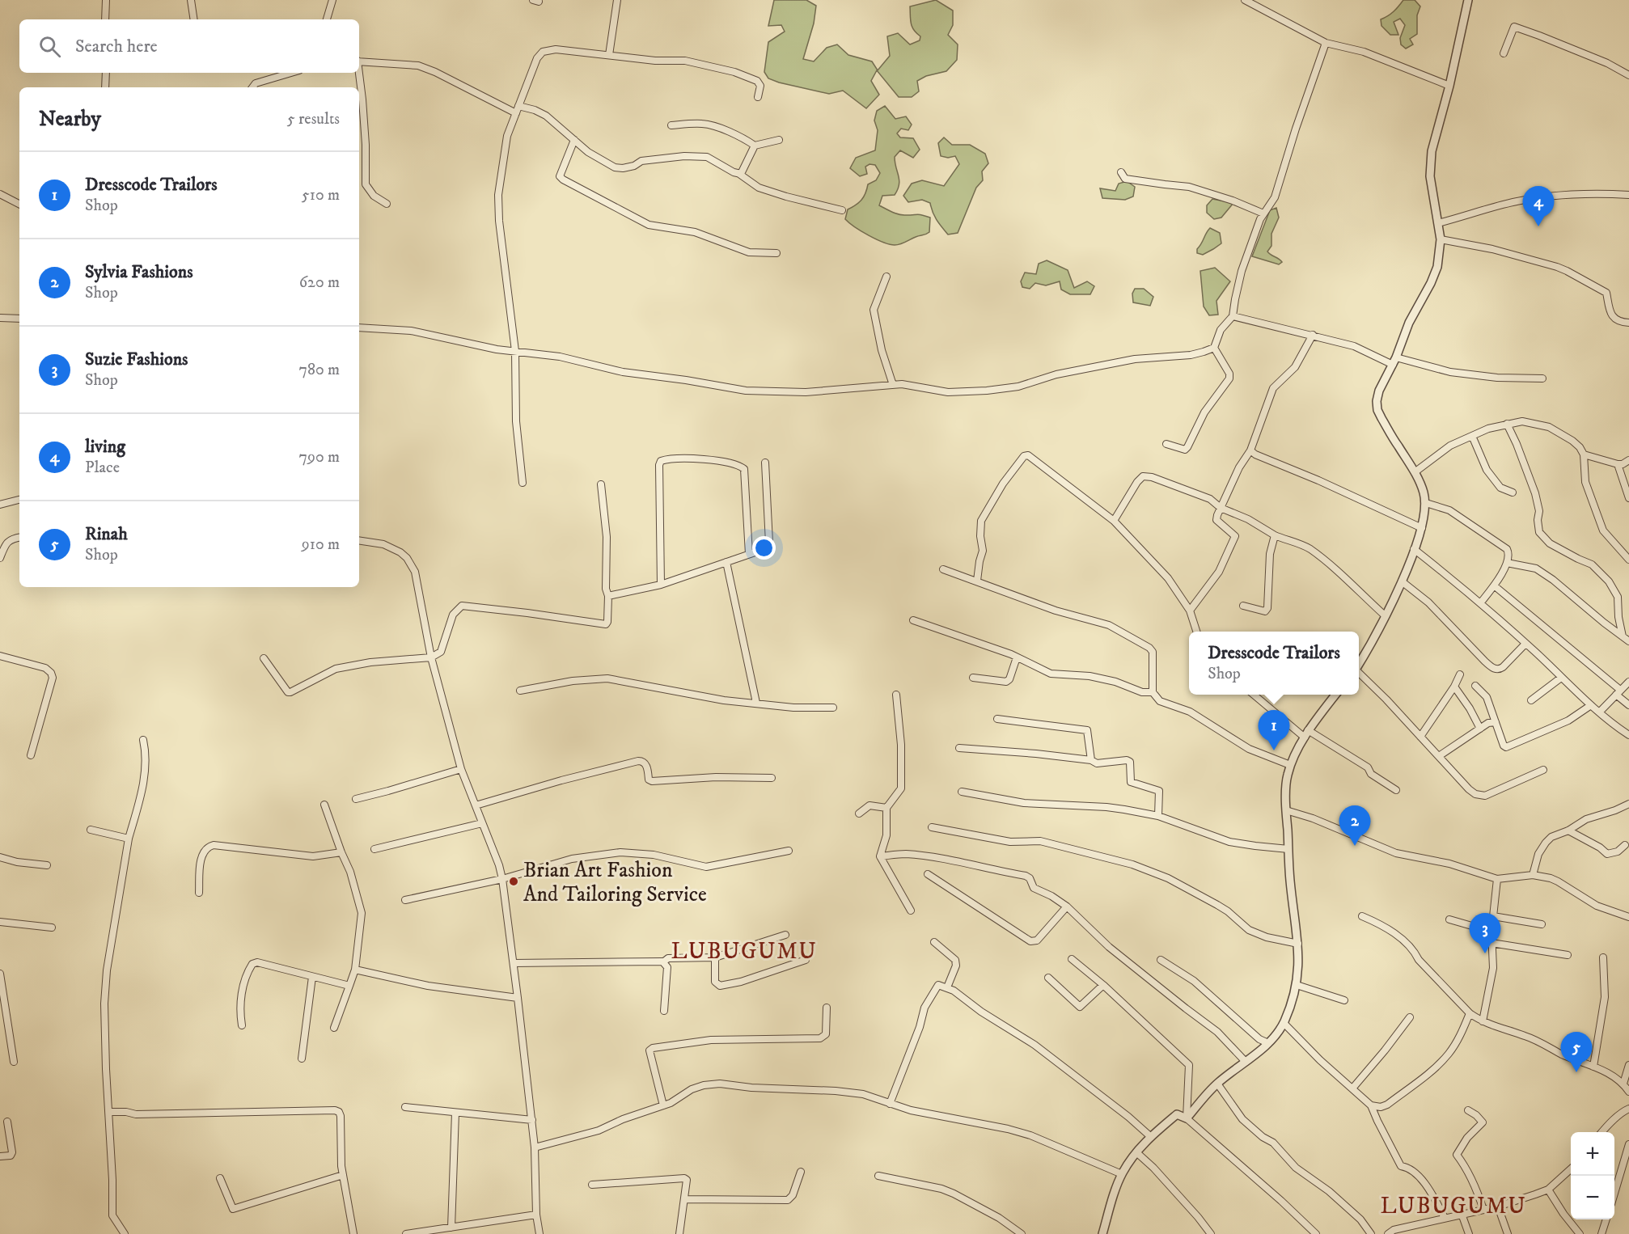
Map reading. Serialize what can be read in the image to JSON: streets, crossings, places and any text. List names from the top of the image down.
{
  "districts": ["LUBUGUMU", "LUBUGUMU"],
  "places": ["Brian Art Fashion And Tailoring Service"],
  "page": {
    "search": "Search here",
    "heading": ["Nearby", "5 results"],
    "list": [
      {
        "mark": "1",
        "name": "Dresscode Trailors",
        "note": "Shop",
        "value": "510 m"
      },
      {
        "mark": "2",
        "name": "Sylvia Fashions",
        "note": "Shop",
        "value": "620 m"
      },
      {
        "mark": "3",
        "name": "Suzie Fashions",
        "note": "Shop",
        "value": "780 m"
      },
      {
        "mark": "4",
        "name": "living",
        "note": "Place",
        "value": "790 m"
      },
      {
        "mark": "5",
        "name": "Rinah",
        "note": "Shop",
        "value": "910 m"
      }
    ],
    "pins": [
      "4",
      "1",
      "2",
      "3",
      "5"
    ],
    "popup": ["Dresscode Trailors", "Shop"],
    "map_buttons": ["+", "−"]
  }
}
